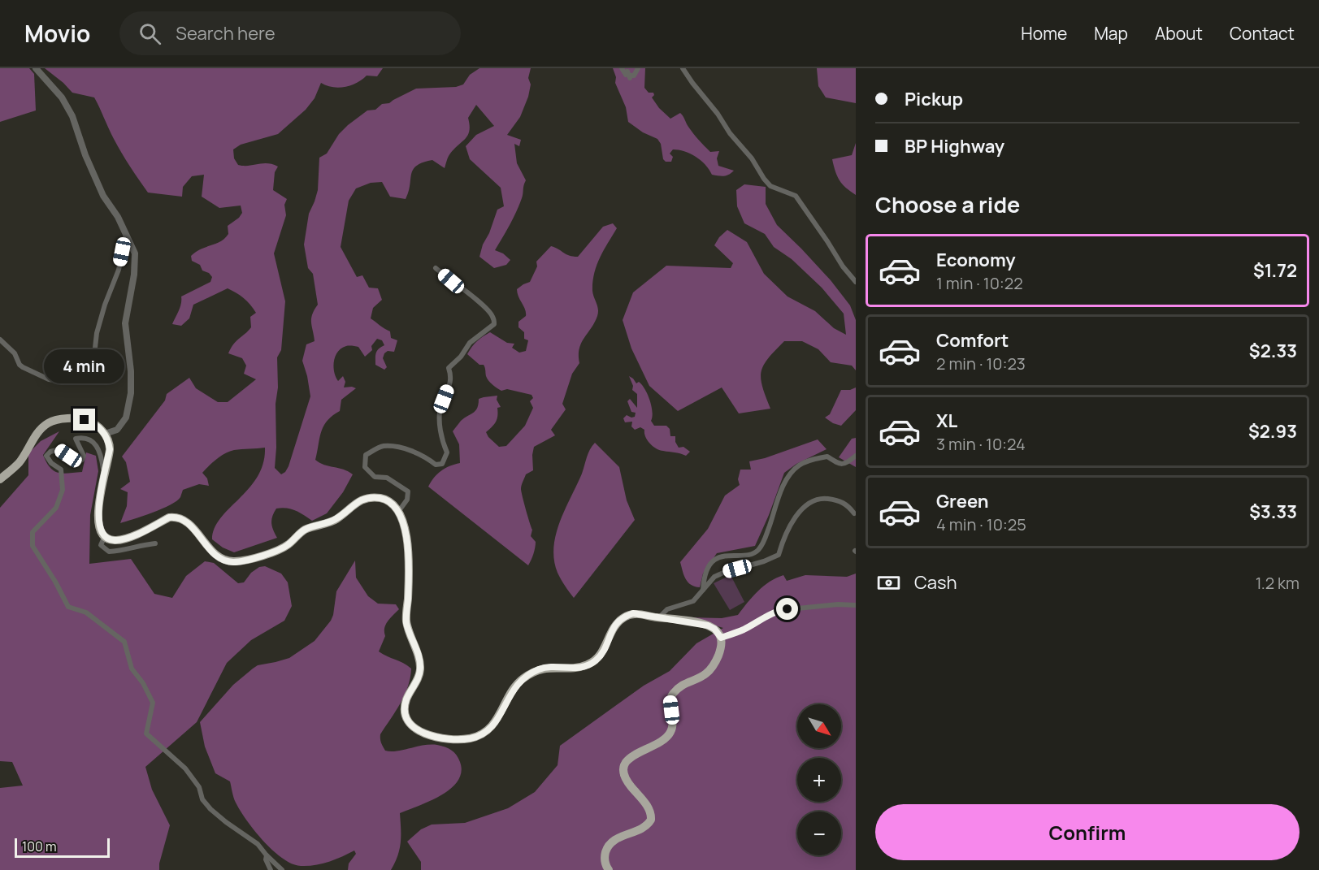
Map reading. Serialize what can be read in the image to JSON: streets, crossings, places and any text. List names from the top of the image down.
{
  "scale_bar": "100 m",
  "north": "bottom right",
  "page": {
    "header": "Movio",
    "search": "Search here",
    "nav": [
      "Home",
      "Map",
      "About",
      "Contact"
    ],
    "banner": ["Pickup", "BP Highway"],
    "heading": "Choose a ride",
    "list": [
      {
        "name": "Economy",
        "note": "1 min · 10:22",
        "value": "$1.72"
      },
      {
        "name": "Comfort",
        "note": "2 min · 10:23",
        "value": "$2.33"
      },
      {
        "name": "XL",
        "note": "3 min · 10:24",
        "value": "$2.93"
      },
      {
        "name": "Green",
        "note": "4 min · 10:25",
        "value": "$3.33"
      }
    ],
    "bubble": "4 min",
    "pay": ["Cash", "1.2 km"],
    "map_buttons": ["+", "−"],
    "buttons": "Confirm",
    "scale": "100 m"
  }
}
